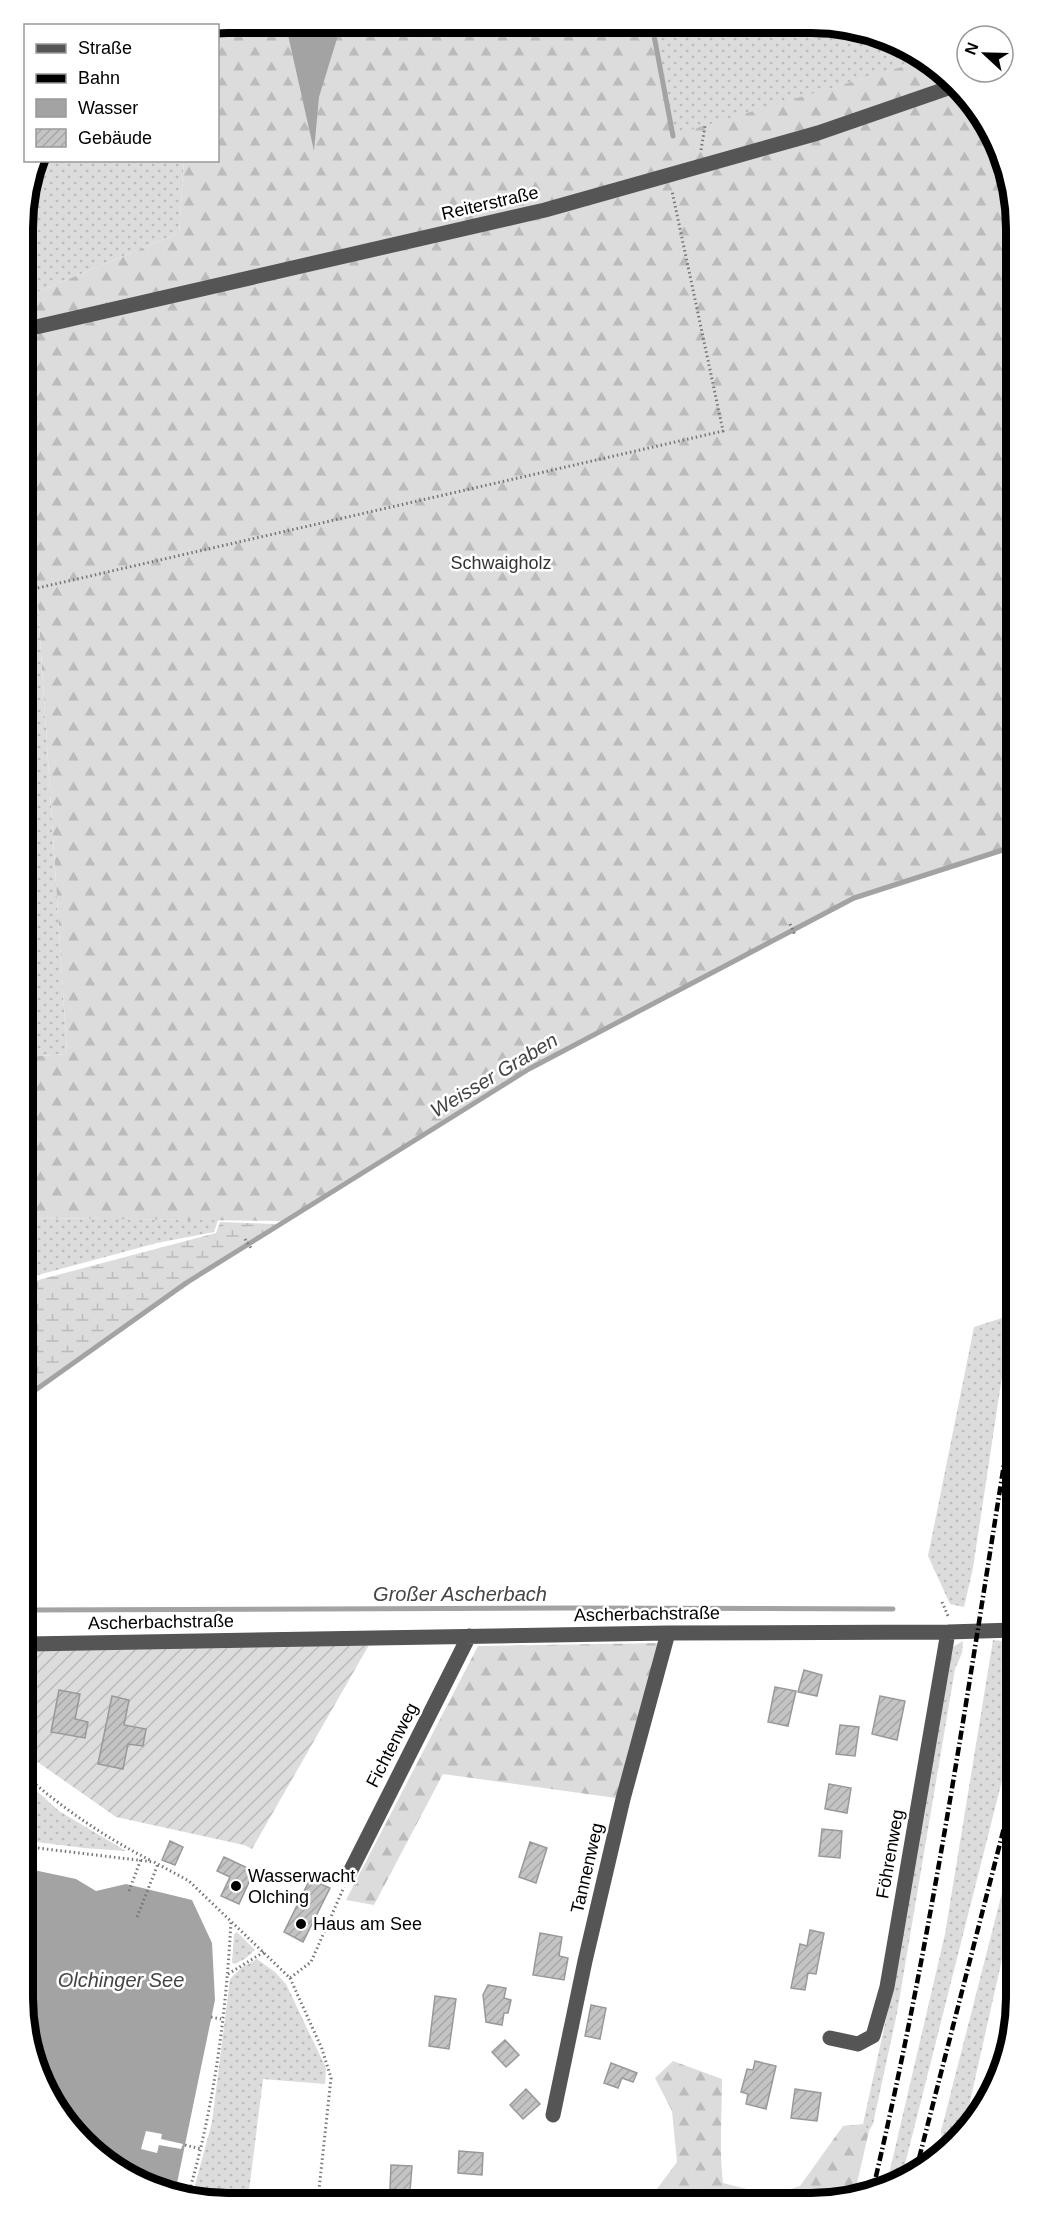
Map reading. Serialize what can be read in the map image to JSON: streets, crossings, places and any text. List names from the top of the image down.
{
  "streets": {
    "street": [
      "Reiterstraße",
      "Ascherbachstraße",
      "Fichtenweg",
      "Föhrenweg",
      "Tannenweg"
    ]
  },
  "crossings": [
    ["Ascherbachstraße", "Fichtenweg"],
    ["Ascherbachstraße", "Föhrenweg"],
    ["Ascherbachstraße", "Tannenweg"]
  ],
  "water": ["Weisser Graben", "Großer Ascherbach", "Olchinger See"],
  "parks": ["Schwaigholz"],
  "places": ["Wasserwacht Olching", "Haus am See"],
  "legend": [
    "Straße",
    "Bahn",
    "Wasser",
    "Gebäude"
  ],
  "north": "left"
}
